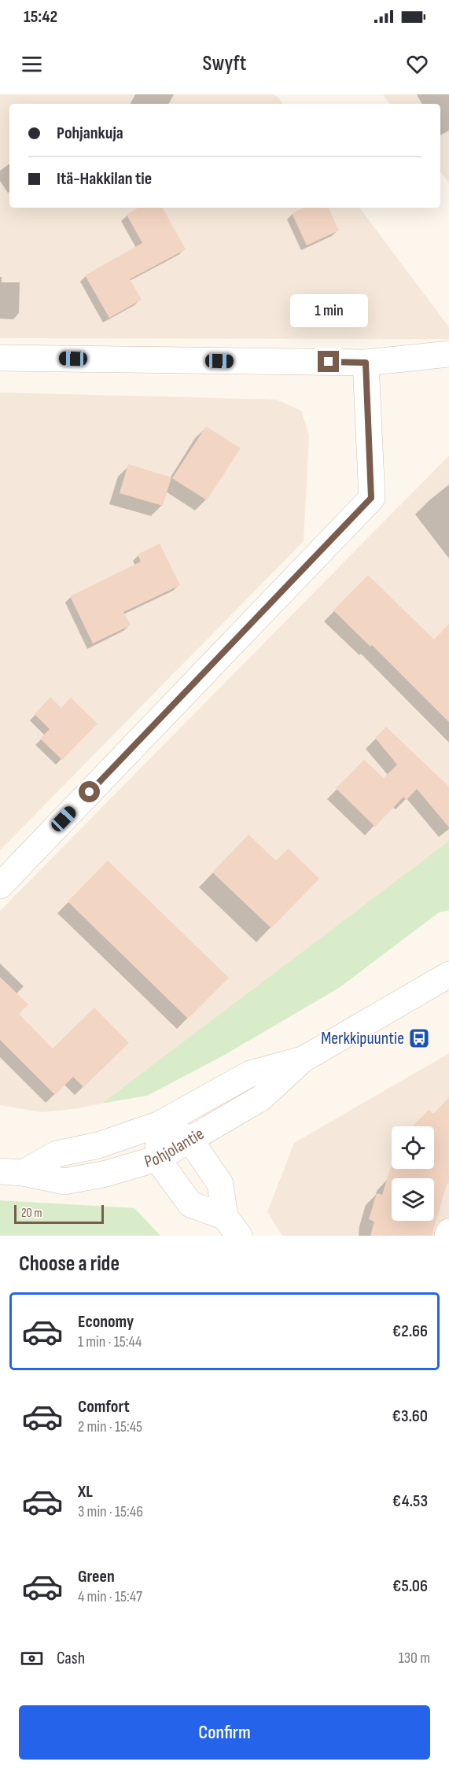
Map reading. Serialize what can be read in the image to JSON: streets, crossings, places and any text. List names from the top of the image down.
{
  "streets": {
    "street": ["Pohjolantie"]
  },
  "places": {
    "bus stop": ["Merkkipuuntie"]
  },
  "scale_bar": "20 m",
  "page": {
    "status": "15:42",
    "header": "Swyft",
    "banner": ["Pohjankuja", "Itä-Hakkilan tie"],
    "bubble": "1 min",
    "scale": "20 m",
    "heading": "Choose a ride",
    "list": [
      {
        "name": "Economy",
        "note": "1 min · 15:44",
        "value": "€2.66"
      },
      {
        "name": "Comfort",
        "note": "2 min · 15:45",
        "value": "€3.60"
      },
      {
        "name": "XL",
        "note": "3 min · 15:46",
        "value": "€4.53"
      },
      {
        "name": "Green",
        "note": "4 min · 15:47",
        "value": "€5.06"
      }
    ],
    "pay": ["Cash", "130 m"],
    "buttons": "Confirm"
  }
}
